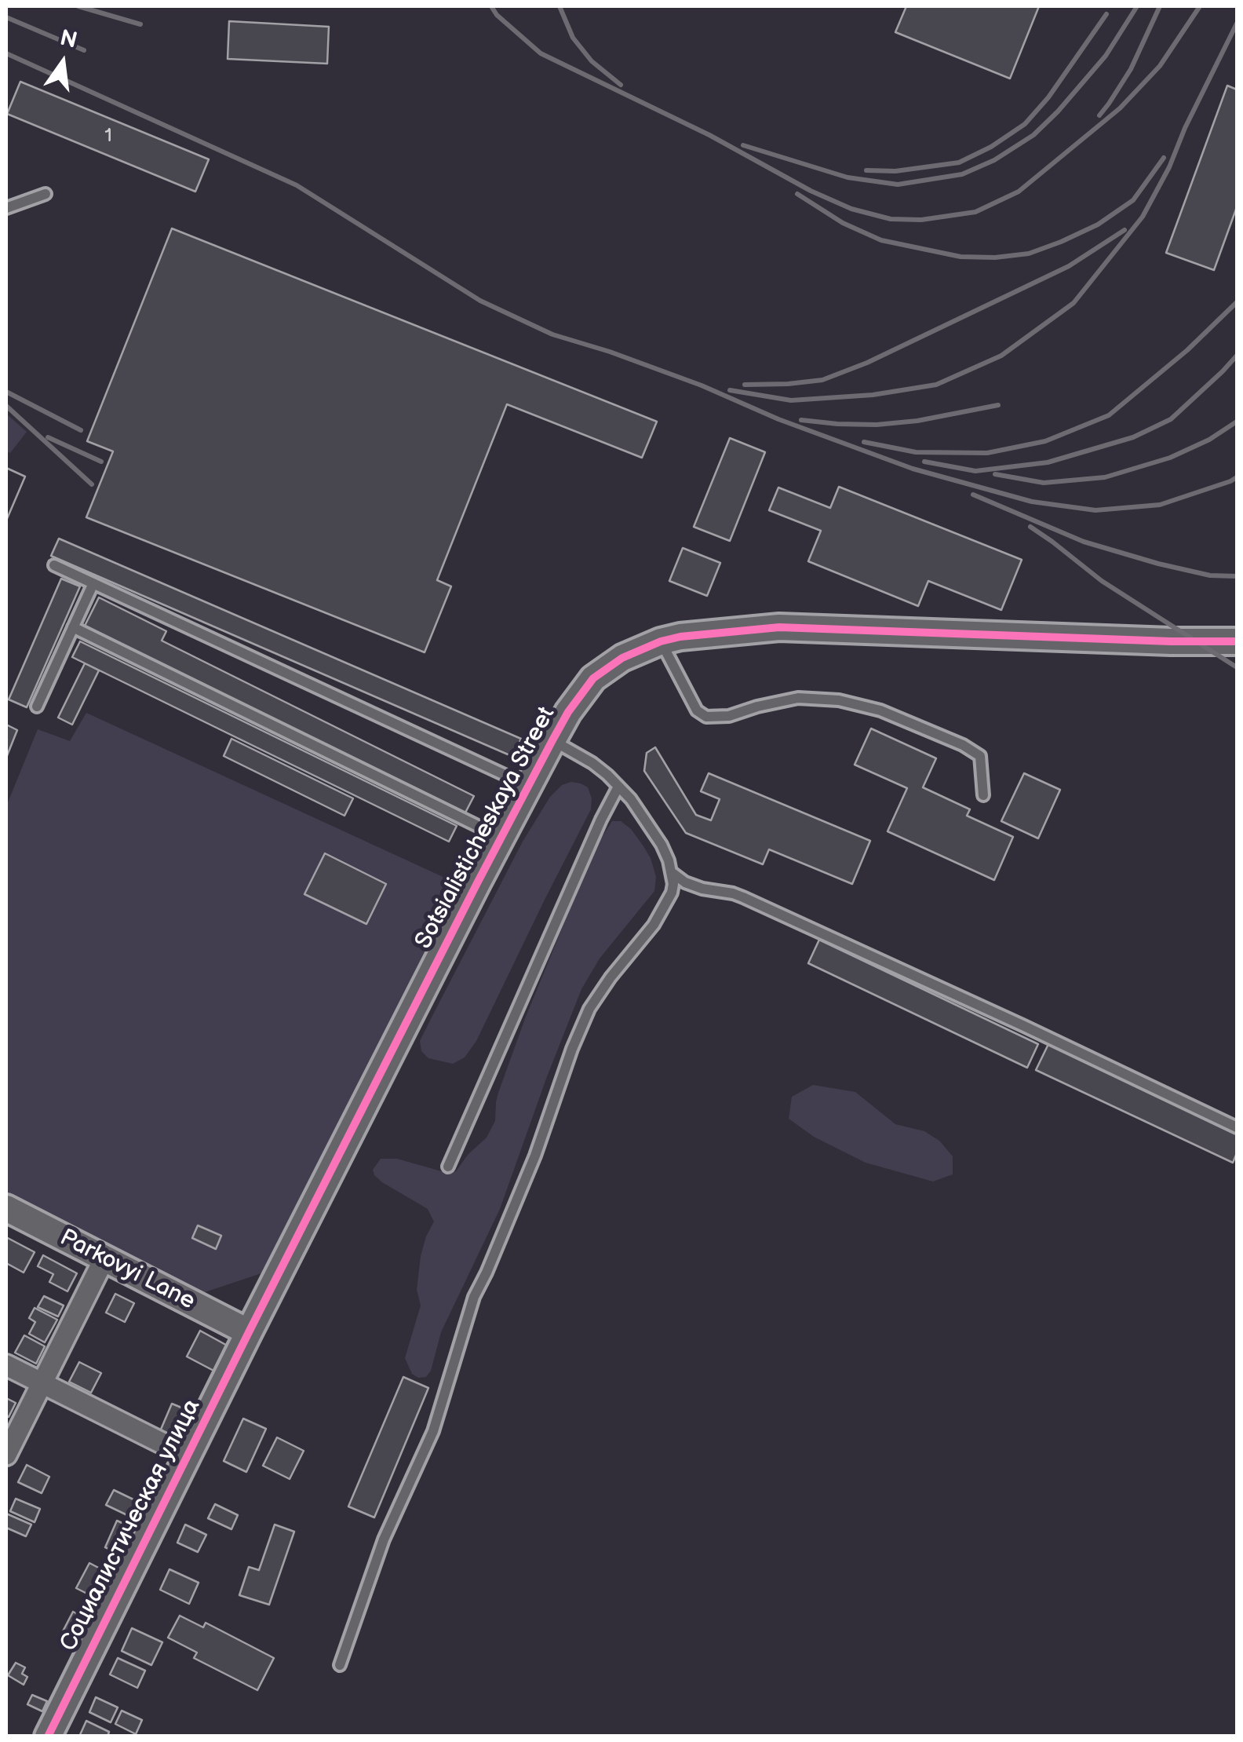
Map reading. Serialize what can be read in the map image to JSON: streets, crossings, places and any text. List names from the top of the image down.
{
  "streets": {
    "street": ["Sotsialisticheskaya Street", "Parkovyi Lane", "Социалистическая улица"]
  },
  "crossings": [
    ["Sotsialisticheskaya Street", "Parkovyi Lane"],
    ["Sotsialisticheskaya Street", "Социалистическая улица"],
    ["Parkovyi Lane", "Социалистическая улица"]
  ],
  "house_numbers": ["1"],
  "north": "top"
}
